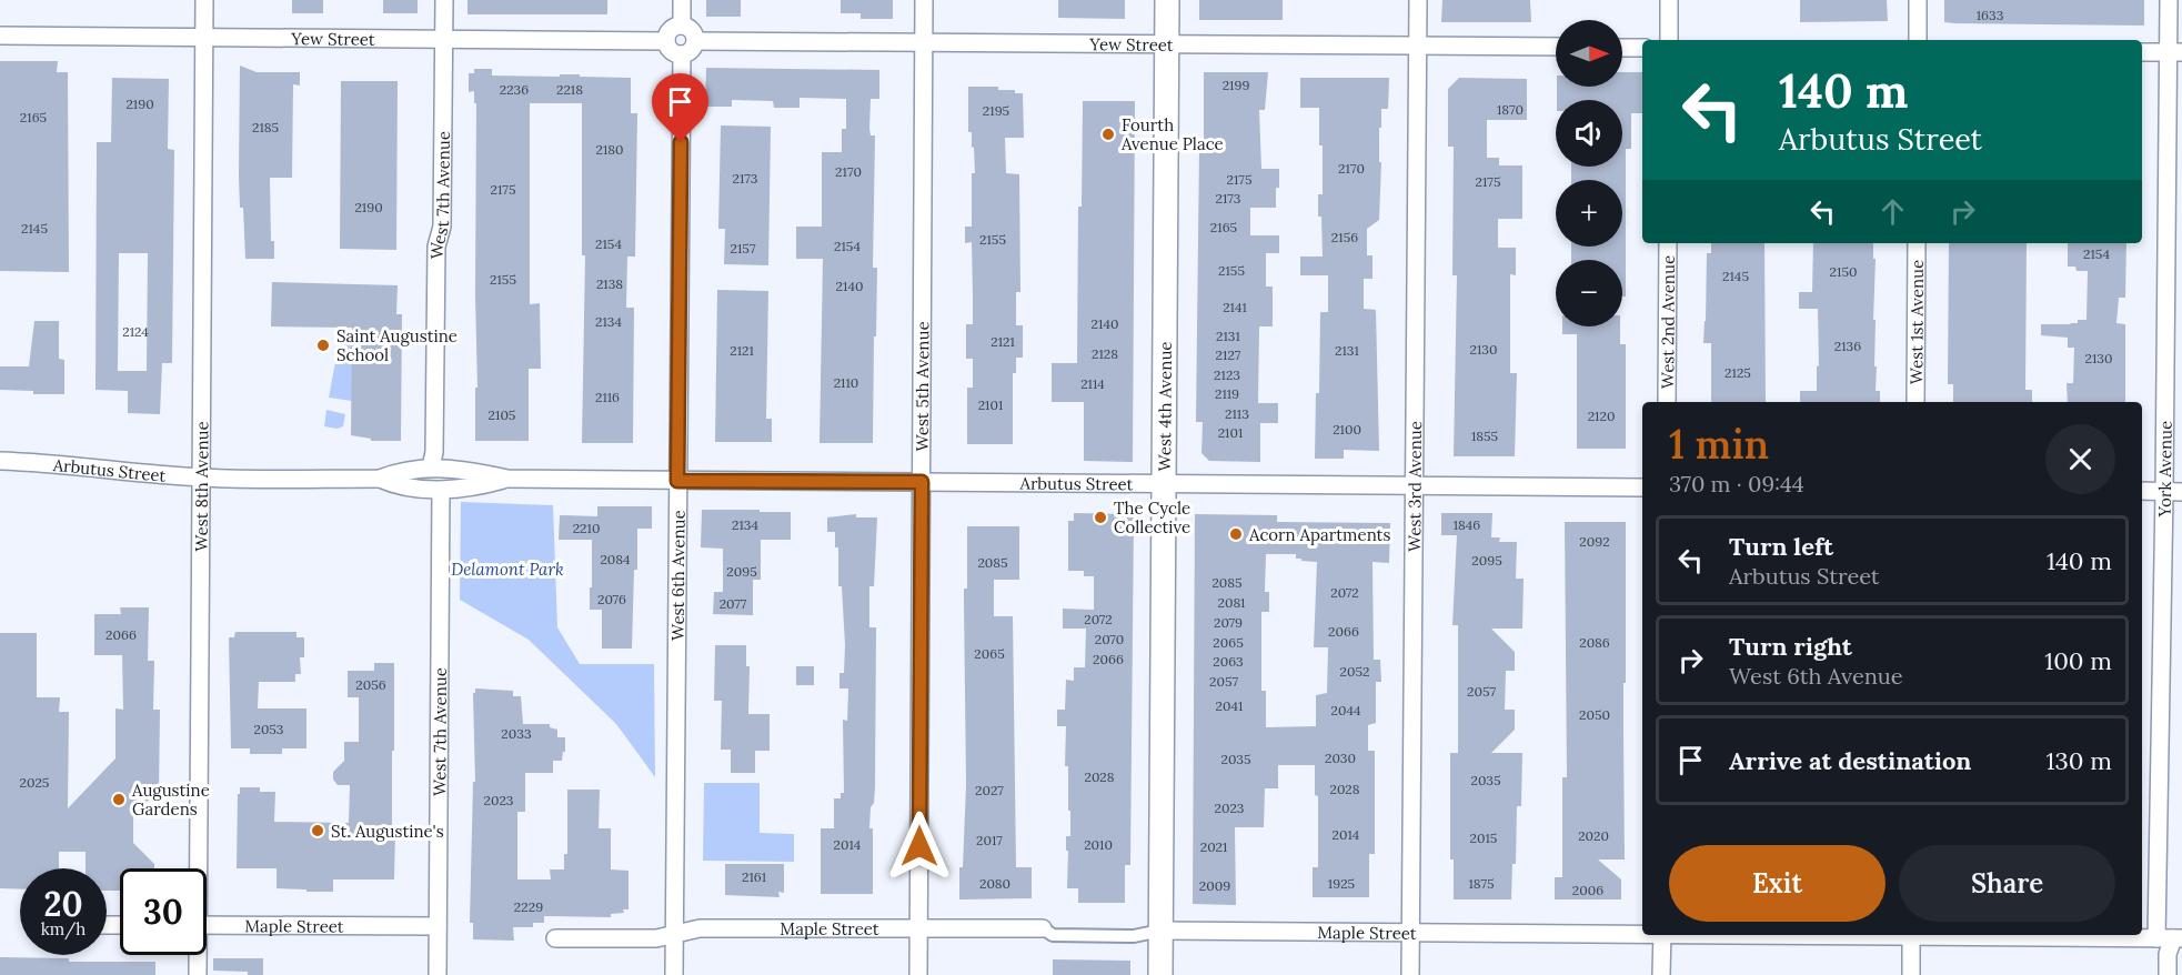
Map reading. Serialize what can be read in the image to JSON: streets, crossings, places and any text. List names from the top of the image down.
{
  "streets": {
    "main road": ["West 4th Avenue"],
    "street": [
      "Yew Street",
      "West 7th Avenue",
      "West 2nd Avenue",
      "West 1st Avenue",
      "West 5th Avenue",
      "Arbutus Street",
      "York Avenue",
      "West 8th Avenue",
      "West 3rd Avenue",
      "West 6th Avenue",
      "Maple Street"
    ]
  },
  "crossings": [
    ["Yew Street", "West 7th Avenue"],
    ["Yew Street", "West 5th Avenue"],
    ["Yew Street", "West 4th Avenue"],
    ["Yew Street", "West 8th Avenue"],
    ["Yew Street", "West 3rd Avenue"],
    ["Yew Street", "West 6th Avenue"],
    ["West 7th Avenue", "Arbutus Street"],
    ["West 7th Avenue", "Maple Street"],
    ["West 5th Avenue", "Arbutus Street"],
    ["West 5th Avenue", "Maple Street"],
    ["West 4th Avenue", "Arbutus Street"],
    ["West 4th Avenue", "Maple Street"],
    ["Arbutus Street", "West 8th Avenue"],
    ["Arbutus Street", "West 3rd Avenue"],
    ["Arbutus Street", "West 6th Avenue"],
    ["York Avenue", "Maple Street"],
    ["West 3rd Avenue", "Maple Street"],
    ["West 6th Avenue", "Maple Street"]
  ],
  "parks": ["Delamont Park"],
  "places": [
    "Fourth Avenue Place",
    "Saint Augustine School",
    "The Cycle Collective",
    "Acorn Apartments",
    "Augustine Gardens",
    "St. Augustine's"
  ],
  "house_numbers": [
    "1633",
    "2199",
    "2236",
    "2218",
    "2190",
    "1870",
    "2195",
    "2165",
    "2185",
    "2180",
    "2170",
    "2170",
    "2173",
    "2175",
    "2175",
    "2175",
    "2173",
    "2190",
    "2165",
    "2145",
    "2156",
    "2155",
    "2154",
    "2154",
    "2157",
    "2154",
    "2155",
    "2150",
    "2145",
    "2155",
    "2138",
    "2140",
    "2141",
    "2134",
    "2140",
    "2124",
    "2131",
    "2121",
    "2136",
    "2130",
    "2121",
    "2131",
    "2128",
    "2127",
    "2130",
    "2125",
    "2123",
    "2110",
    "2114",
    "2119",
    "2116",
    "2101",
    "2113",
    "2105",
    "2120",
    "2100",
    "2101",
    "1855",
    "2134",
    "1846",
    "2210",
    "2092",
    "2084",
    "2095",
    "2085",
    "2095",
    "2085",
    "2072",
    "2076",
    "2081",
    "2077",
    "2072",
    "2079",
    "2066",
    "2066",
    "2070",
    "2065",
    "2086",
    "2065",
    "2066",
    "2063",
    "2052",
    "2057",
    "2056",
    "2057",
    "2041",
    "2044",
    "2050",
    "2053",
    "2033",
    "2030",
    "2035",
    "2028",
    "2035",
    "2025",
    "2028",
    "2027",
    "2023",
    "2023",
    "2014",
    "2020",
    "2015",
    "2017",
    "2014",
    "2010",
    "2021",
    "2161",
    "2080",
    "1925",
    "1875",
    "2009",
    "2006",
    "2229"
  ],
  "north": "right",
  "page": {
    "map_buttons": ["+", "−"],
    "turn": ["140 m", "Arbutus Street"],
    "heading": ["1 min", "370 m · 09:44"],
    "list": [
      {
        "name": "Turn left",
        "note": "Arbutus Street",
        "value": "140 m"
      },
      {
        "name": "Turn right",
        "note": "West 6th Avenue",
        "value": "100 m"
      },
      {
        "name": "Arrive at destination",
        "value": "130 m"
      }
    ],
    "buttons": ["Exit", "Share"],
    "speed": "20 km/h",
    "limit": "30"
  }
}
